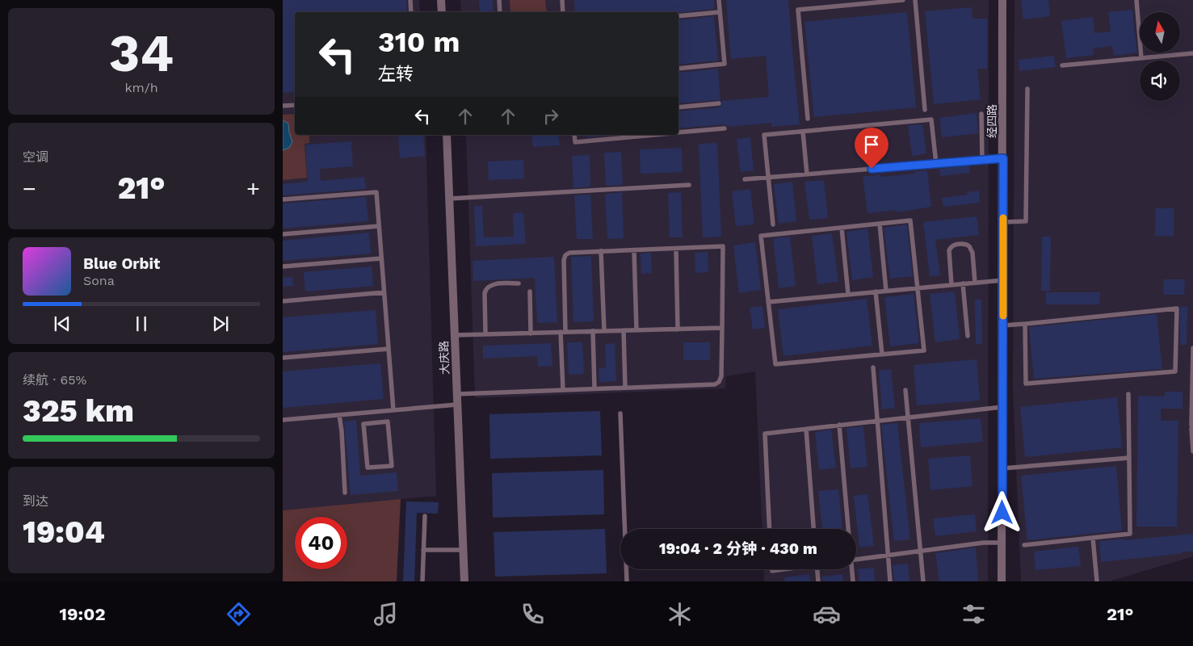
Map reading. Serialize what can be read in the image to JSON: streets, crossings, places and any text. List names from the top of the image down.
{
  "streets": {
    "street": ["经四路", "大庆路"]
  },
  "north": "top",
  "page": {
    "tile": [
      ["34", "km/h"],
      "空调",
      ["续航 · 65%", "325 km"],
      ["到达", "19:04"]
    ],
    "turn": ["310 m", "左转"],
    "heat": ["−", "21°", "+"],
    "song": ["Blue Orbit", "Sona"],
    "limit": "40",
    "trip": "19:04 · 2 分钟 · 430 m",
    "tabs": ["19:02", "21°"]
  }
}
